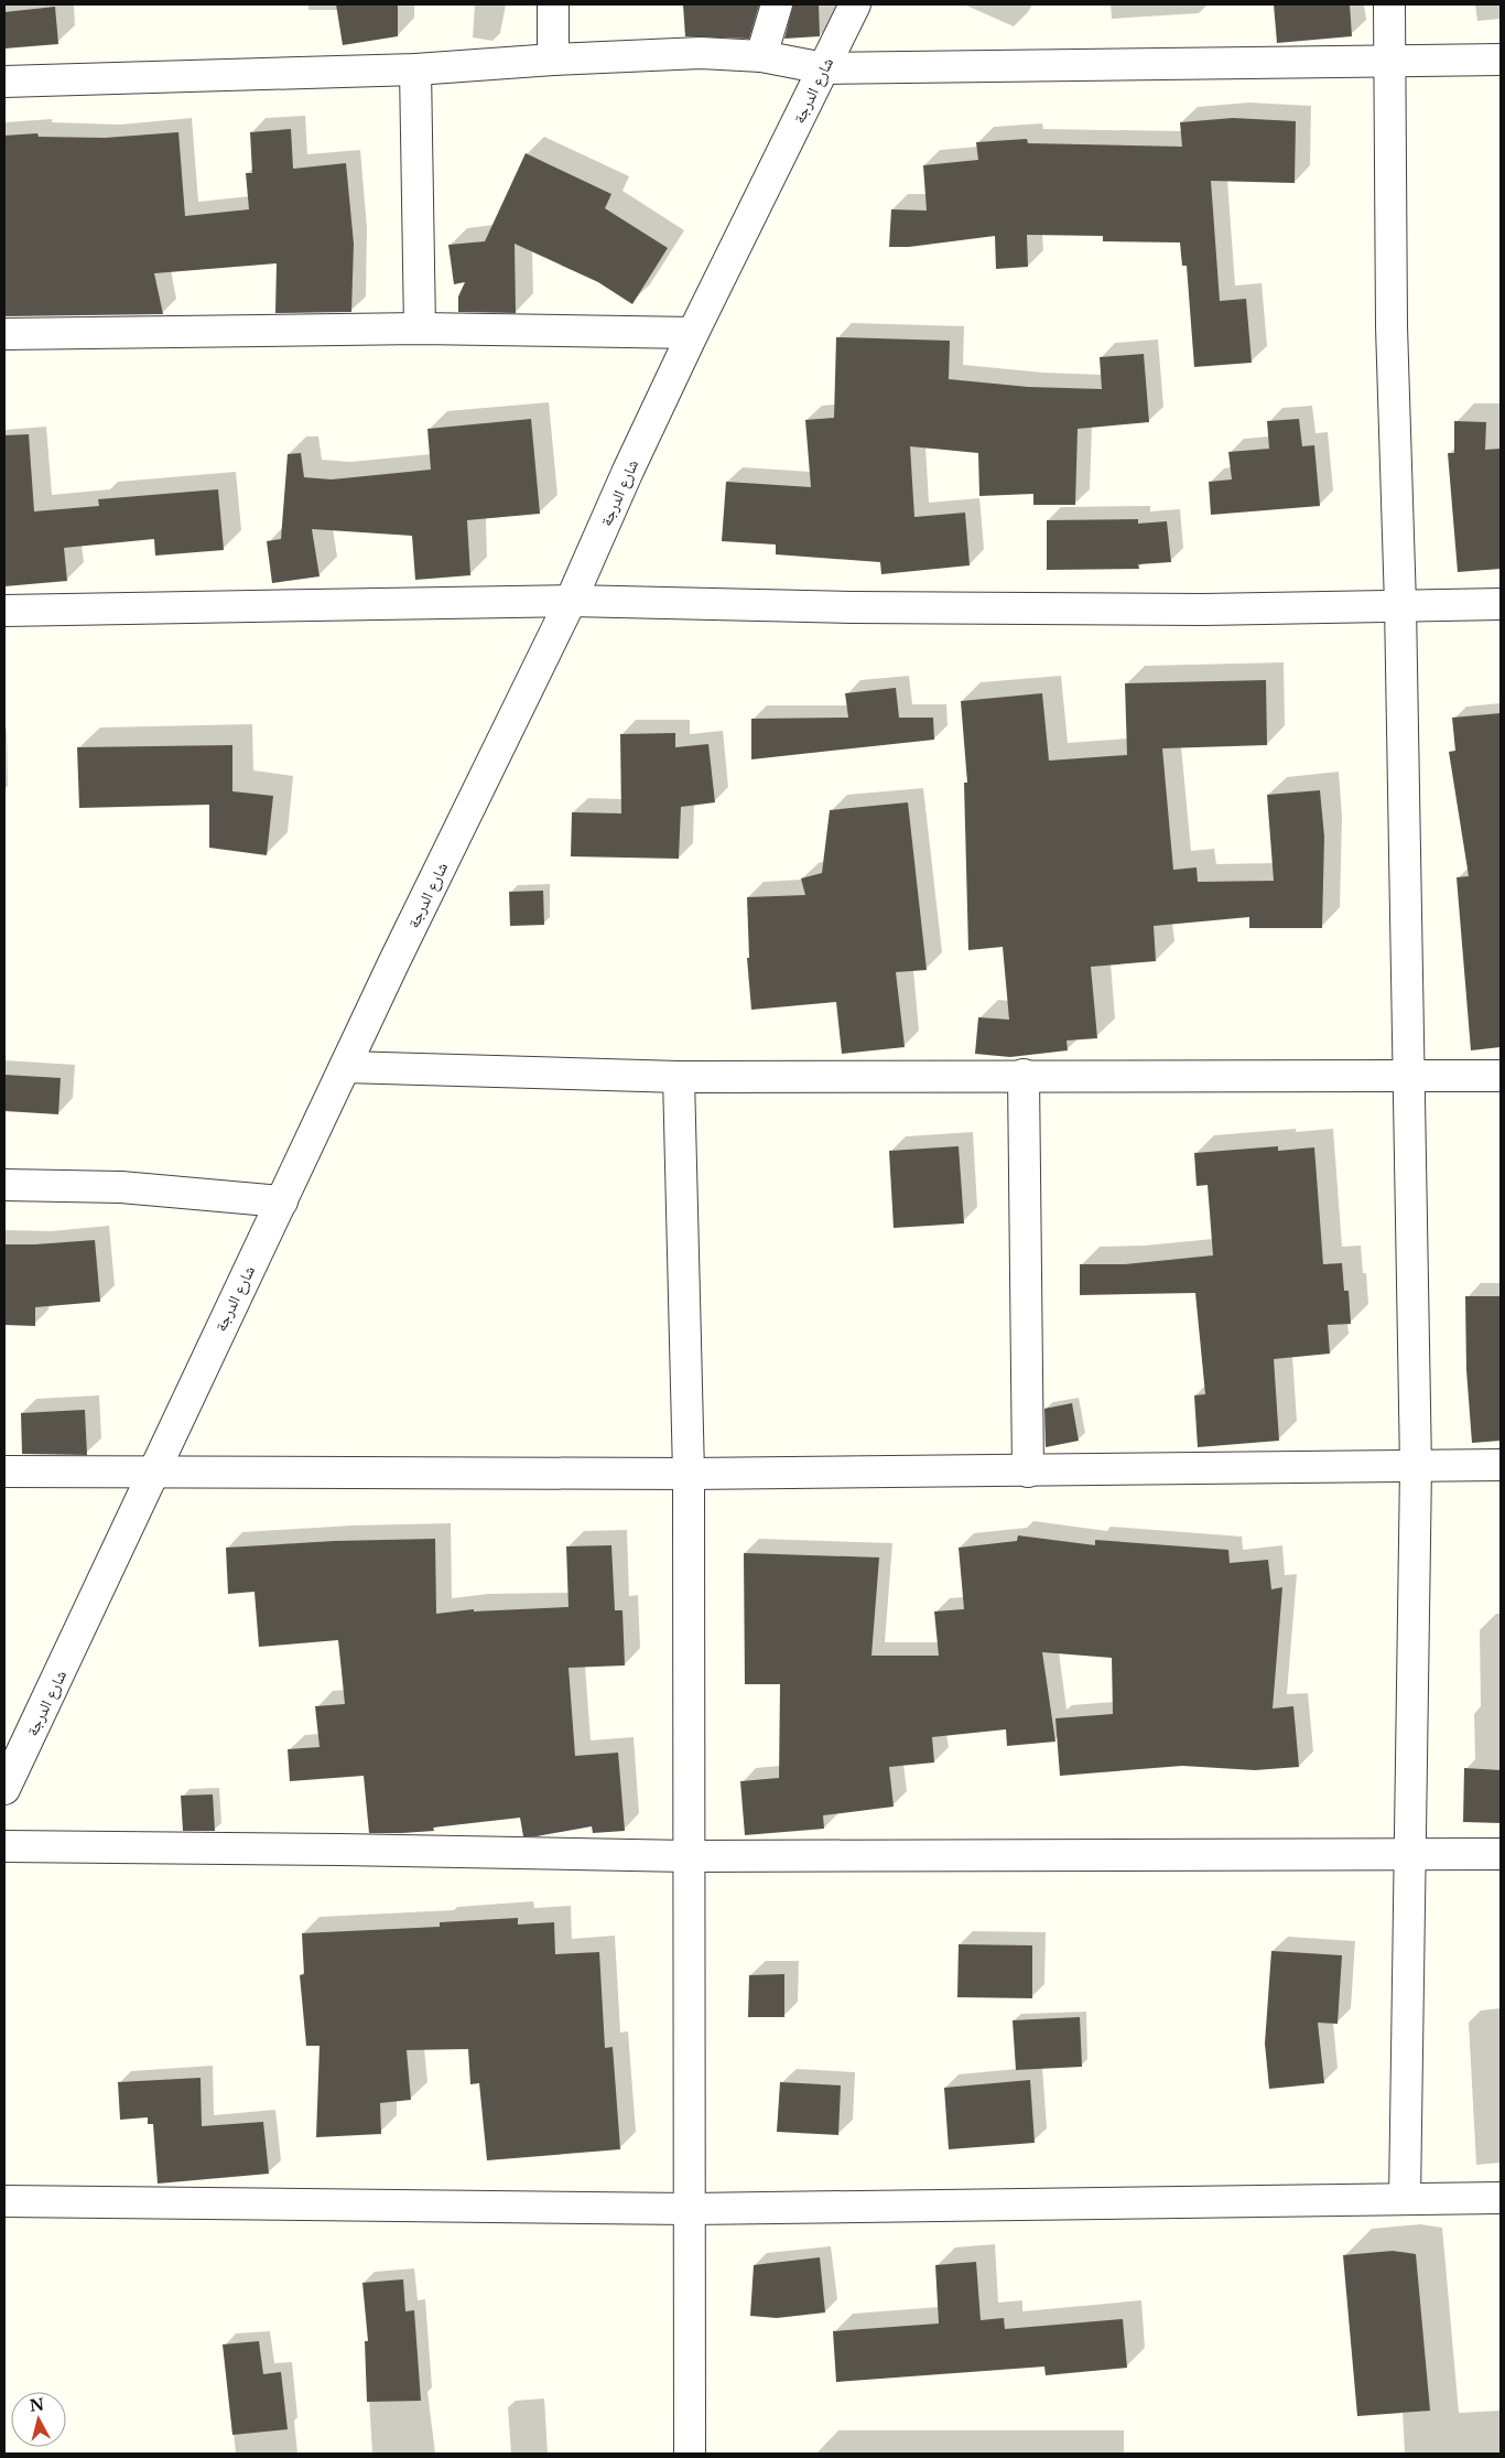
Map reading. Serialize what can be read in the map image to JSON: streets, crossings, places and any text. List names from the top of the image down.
{
  "streets": {
    "street": ["شارع الدرجة"]
  },
  "north": "top"
}
